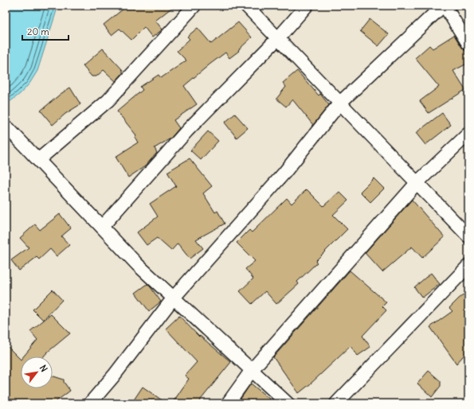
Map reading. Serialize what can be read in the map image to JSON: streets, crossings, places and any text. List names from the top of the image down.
{
  "scale_bar": "20 m",
  "north": "top right"
}
